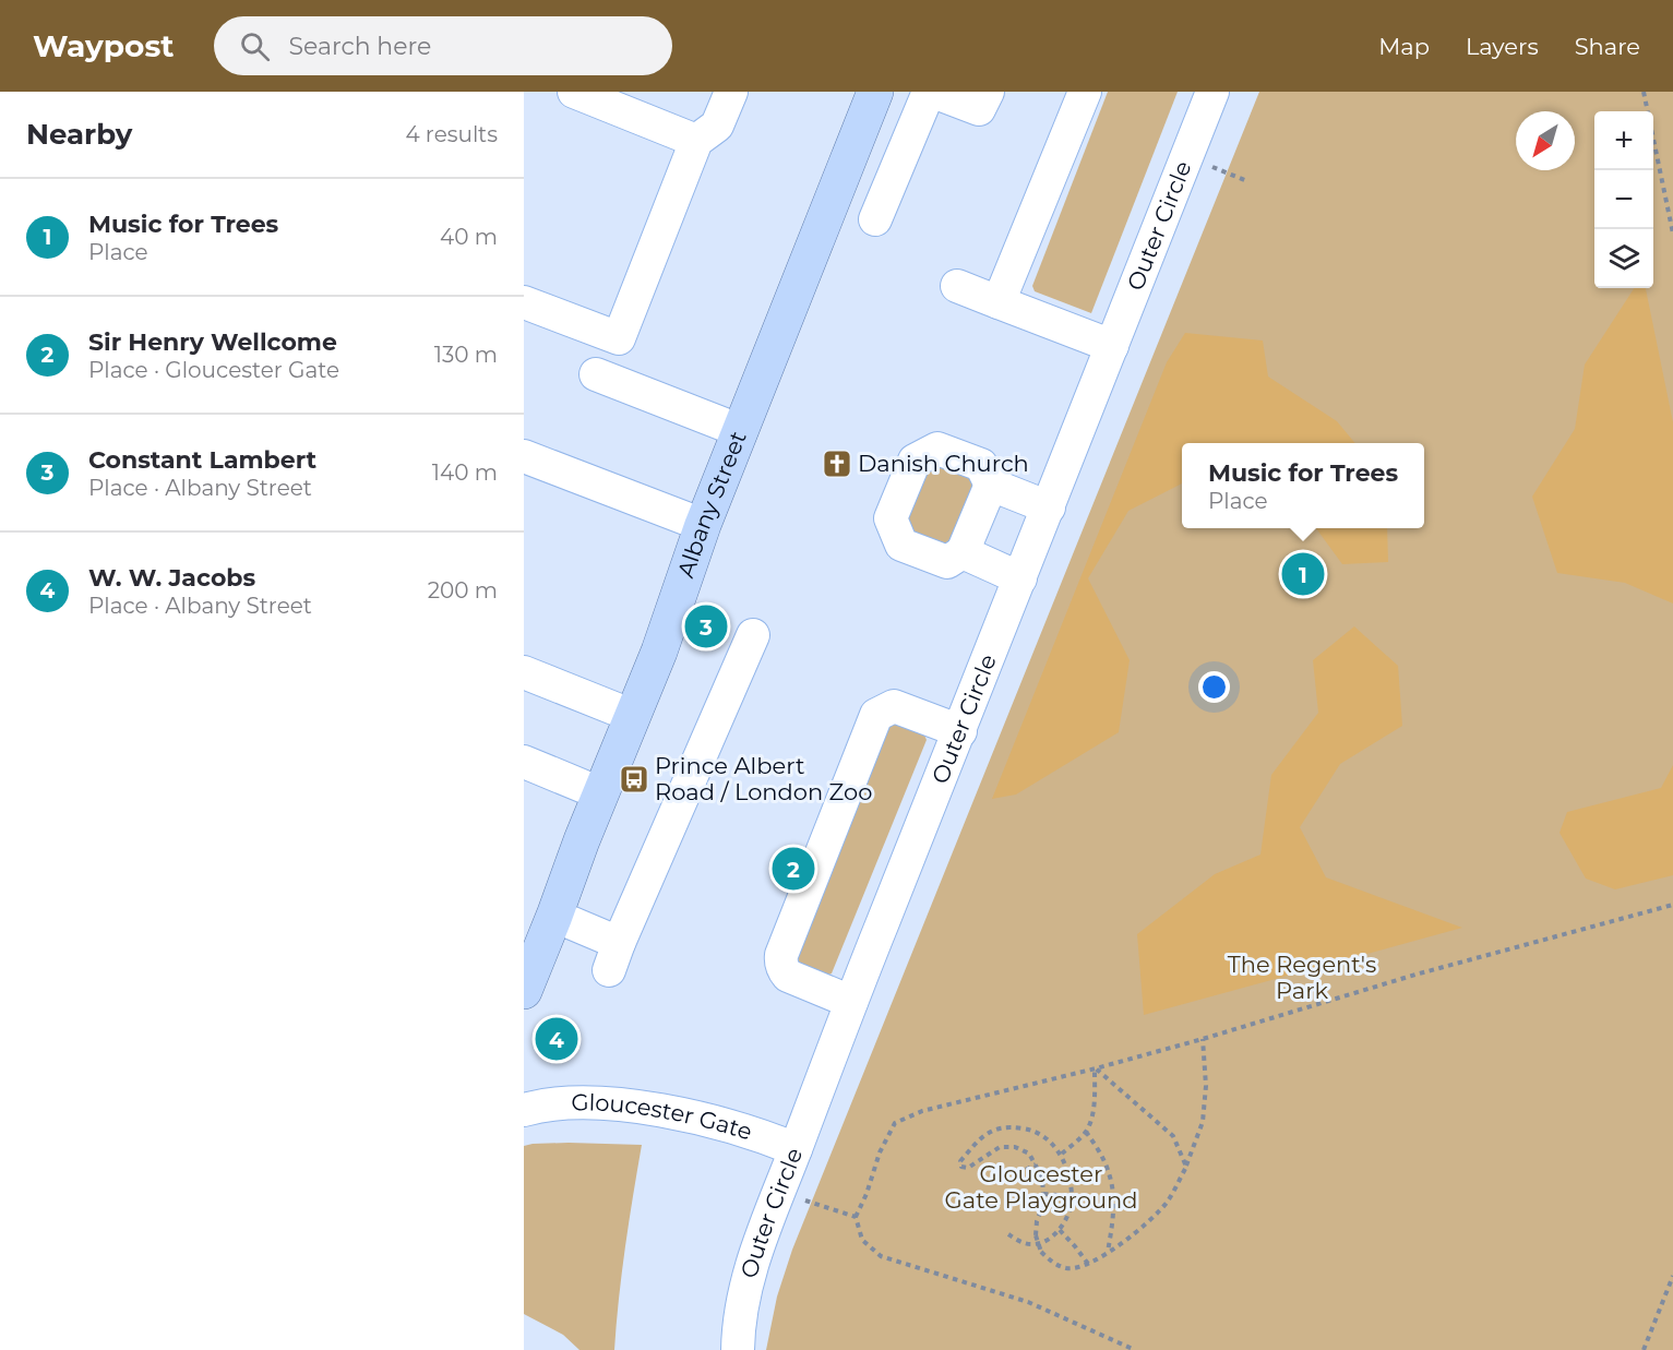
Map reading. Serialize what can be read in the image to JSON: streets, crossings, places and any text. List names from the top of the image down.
{
  "streets": {
    "main road": ["Albany Street"],
    "street": ["Outer Circle", "Gloucester Gate"]
  },
  "crossings": [
    ["Outer Circle", "Gloucester Gate"]
  ],
  "parks": ["The Regent's Park", "Gloucester Gate Playground"],
  "places": {
    "church": ["Danish Church"],
    "bus stop": ["Prince Albert Road / London Zoo"]
  },
  "north": "bottom left",
  "page": {
    "header": "Waypost",
    "search": "Search here",
    "nav": ["Map", "Layers", "Share"],
    "heading": ["Nearby", "4 results"],
    "map_buttons": ["+", "−"],
    "list": [
      {
        "mark": "1",
        "name": "Music for Trees",
        "note": "Place",
        "value": "40 m"
      },
      {
        "mark": "2",
        "name": "Sir Henry Wellcome",
        "note": "Place · Gloucester Gate",
        "value": "130 m"
      },
      {
        "mark": "3",
        "name": "Constant Lambert",
        "note": "Place · Albany Street",
        "value": "140 m"
      },
      {
        "mark": "4",
        "name": "W. W. Jacobs",
        "note": "Place · Albany Street",
        "value": "200 m"
      }
    ],
    "popup": ["Music for Trees", "Place"],
    "pins": [
      "1",
      "3",
      "2",
      "4"
    ]
  }
}
